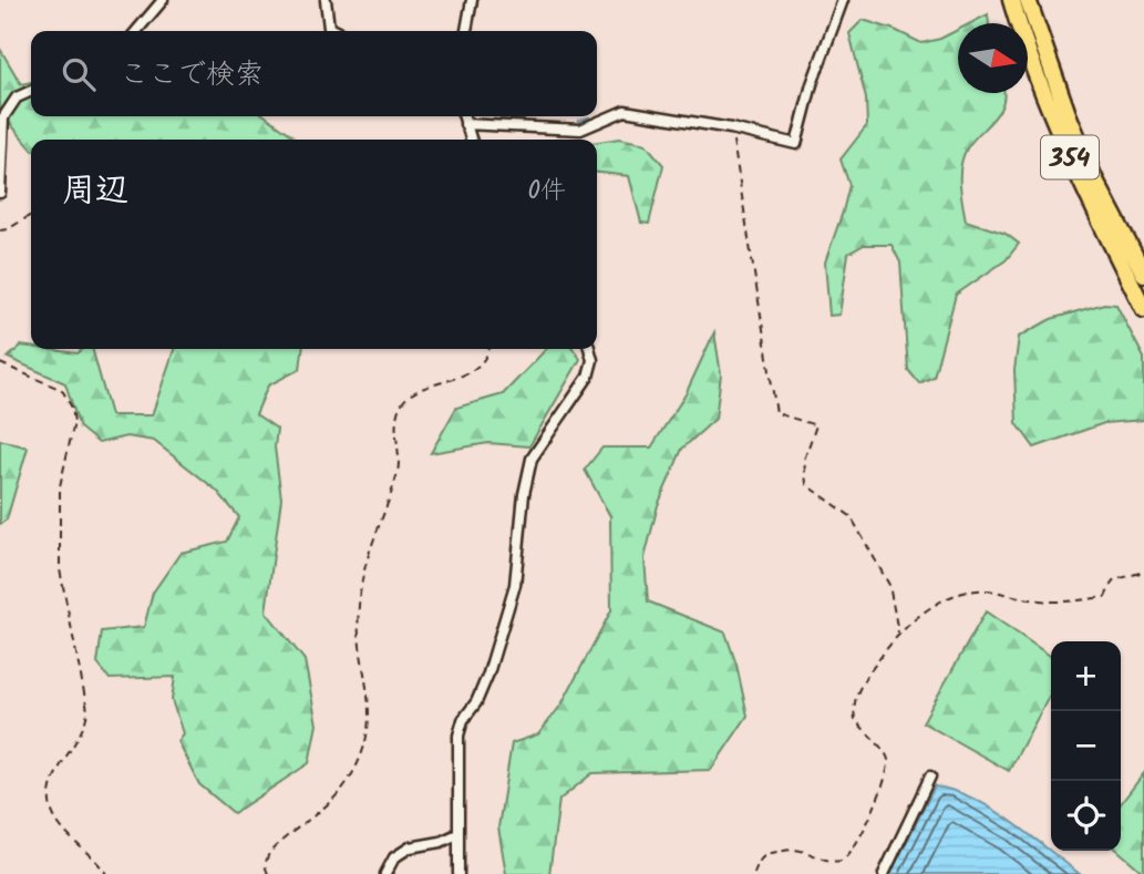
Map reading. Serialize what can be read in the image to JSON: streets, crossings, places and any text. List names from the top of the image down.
{
  "streets": {
    "highway": ["354"]
  },
  "north": "right",
  "page": {
    "search": "ここで検索",
    "heading": ["周辺", "0件"],
    "map_buttons": ["+", "−"]
  }
}
